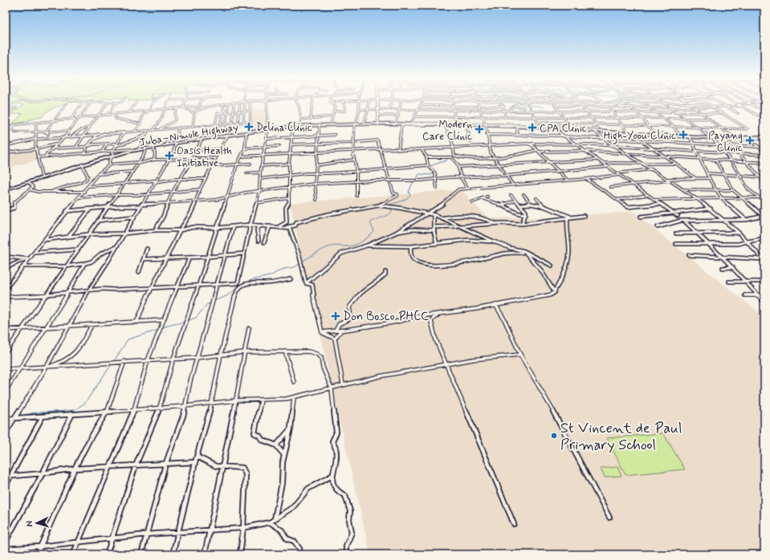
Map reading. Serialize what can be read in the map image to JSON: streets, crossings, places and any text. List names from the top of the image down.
{
  "streets": {
    "main road": ["Juba–Nimule Highway"]
  },
  "places": {
    "health": [
      "Delina Clinic",
      "CPA Clinic",
      "Modern Care Clinic",
      "High-Yoou Clinic",
      "Payang Clinic",
      "Oasis Health Initiative",
      "Don Bosco PHCC"
    ],
    "other": ["St Vincent de Paul Primary School"]
  },
  "north": "left"
}
